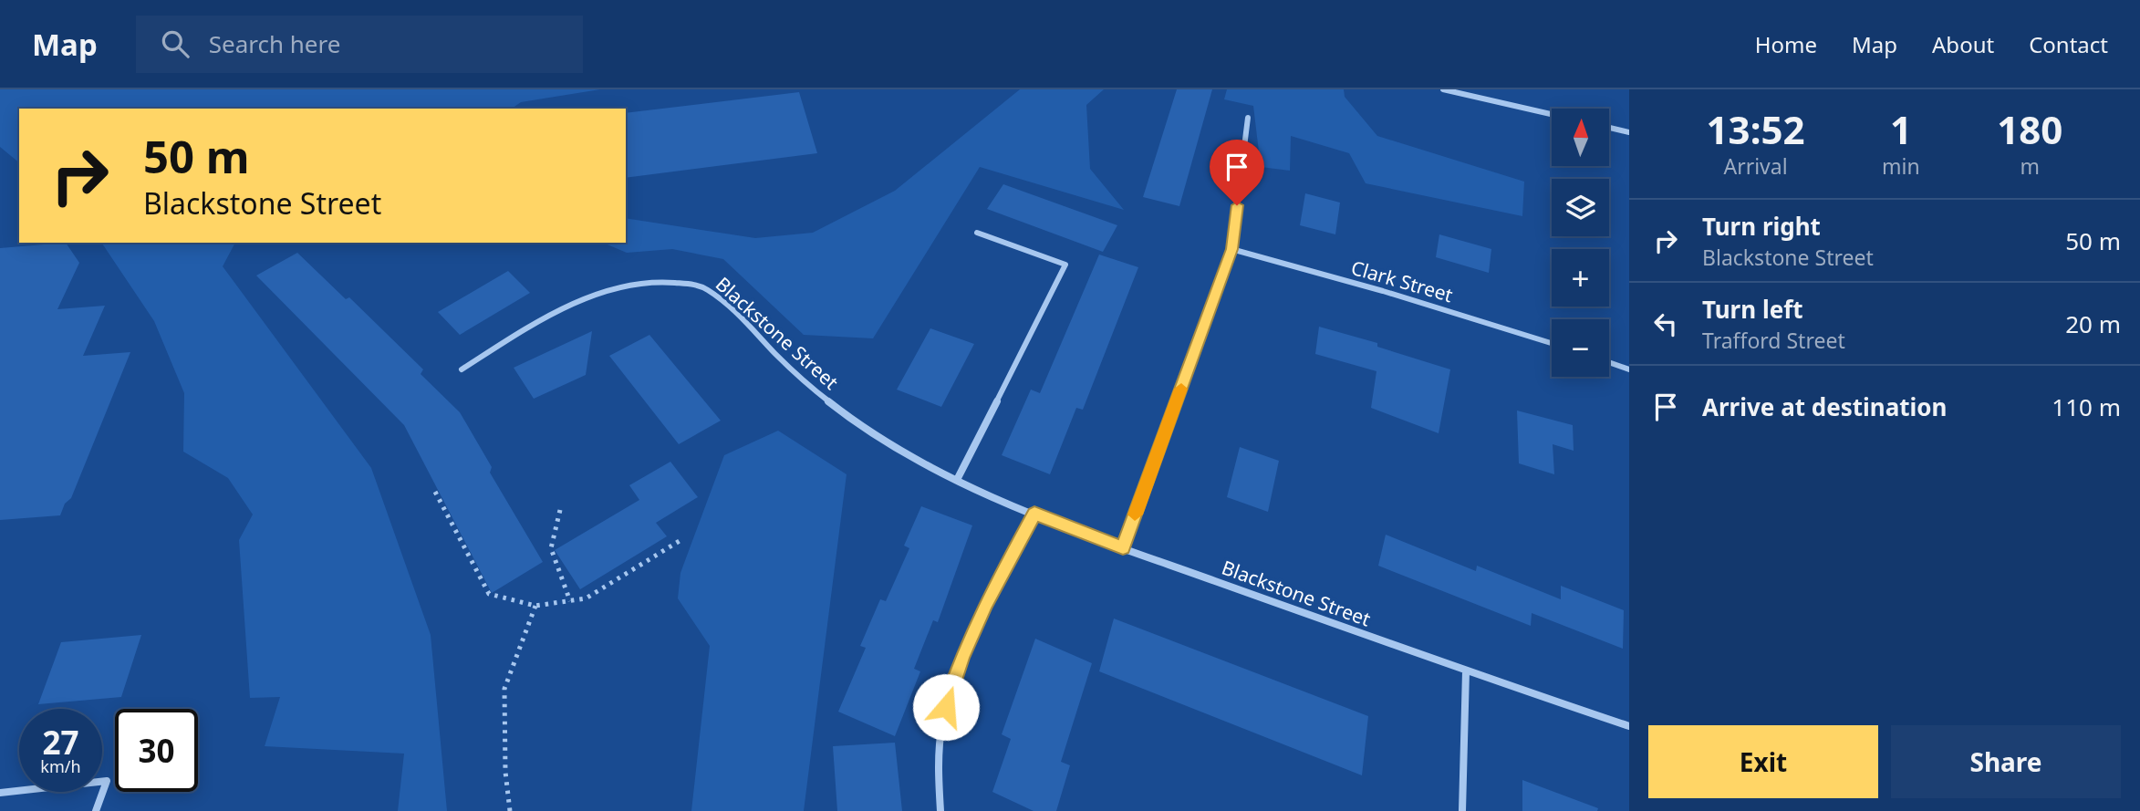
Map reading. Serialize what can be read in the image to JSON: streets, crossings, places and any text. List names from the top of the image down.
{
  "streets": {
    "street": ["Clark Street", "Blackstone Street"]
  },
  "north": "top",
  "page": {
    "header": "Map",
    "search": "Search here",
    "nav": [
      "Home",
      "Map",
      "About",
      "Contact"
    ],
    "eta": [
      "13:52",
      "Arrival",
      "1",
      "min",
      "180",
      "m"
    ],
    "map_buttons": ["+", "−"],
    "turn": ["50 m", "Blackstone Street"],
    "list": [
      {
        "name": "Turn right",
        "note": "Blackstone Street",
        "value": "50 m"
      },
      {
        "name": "Turn left",
        "note": "Trafford Street",
        "value": "20 m"
      },
      {
        "name": "Arrive at destination",
        "value": "110 m"
      }
    ],
    "speed": "27 km/h",
    "limit": "30",
    "buttons": ["Exit", "Share"]
  }
}
